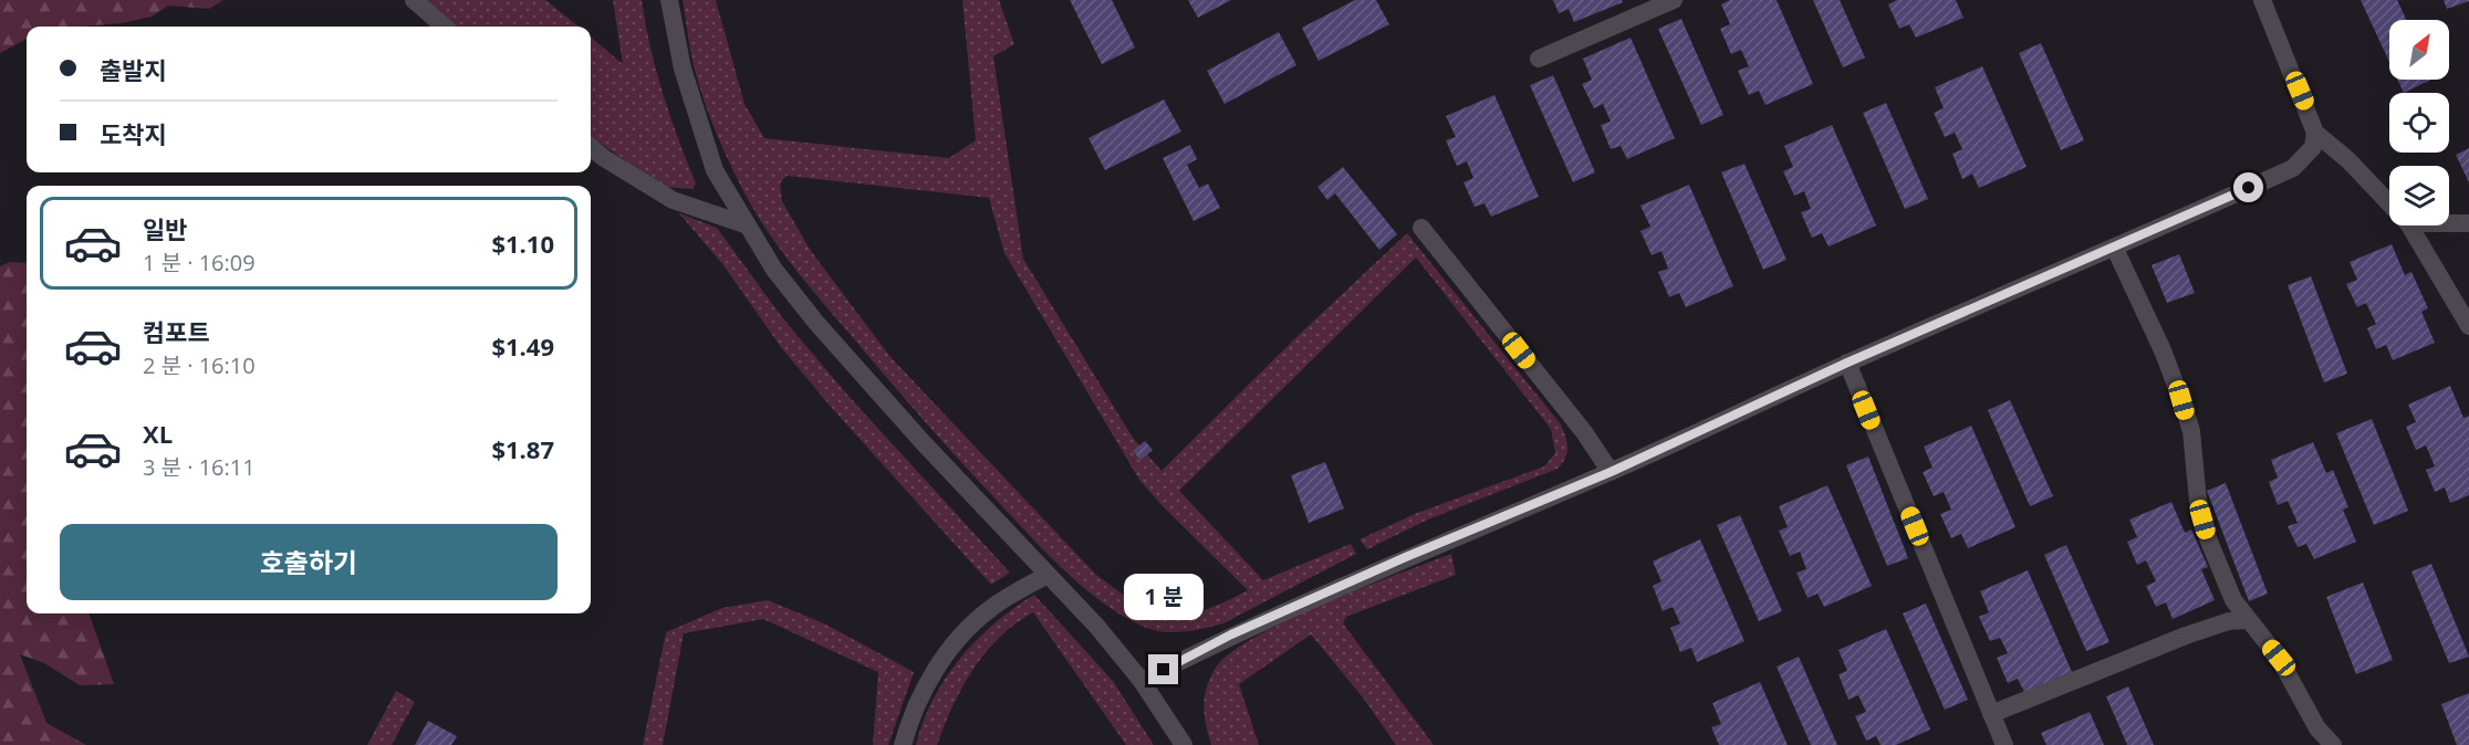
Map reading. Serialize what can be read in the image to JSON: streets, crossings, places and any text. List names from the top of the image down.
{
  "north": "top right",
  "page": {
    "banner": ["출발지", "도착지"],
    "list": [
      {
        "name": "일반",
        "note": "1 분 · 16:09",
        "value": "$1.10"
      },
      {
        "name": "컴포트",
        "note": "2 분 · 16:10",
        "value": "$1.49"
      },
      {
        "name": "XL",
        "note": "3 분 · 16:11",
        "value": "$1.87"
      }
    ],
    "buttons": "호출하기",
    "bubble": "1 분"
  }
}
